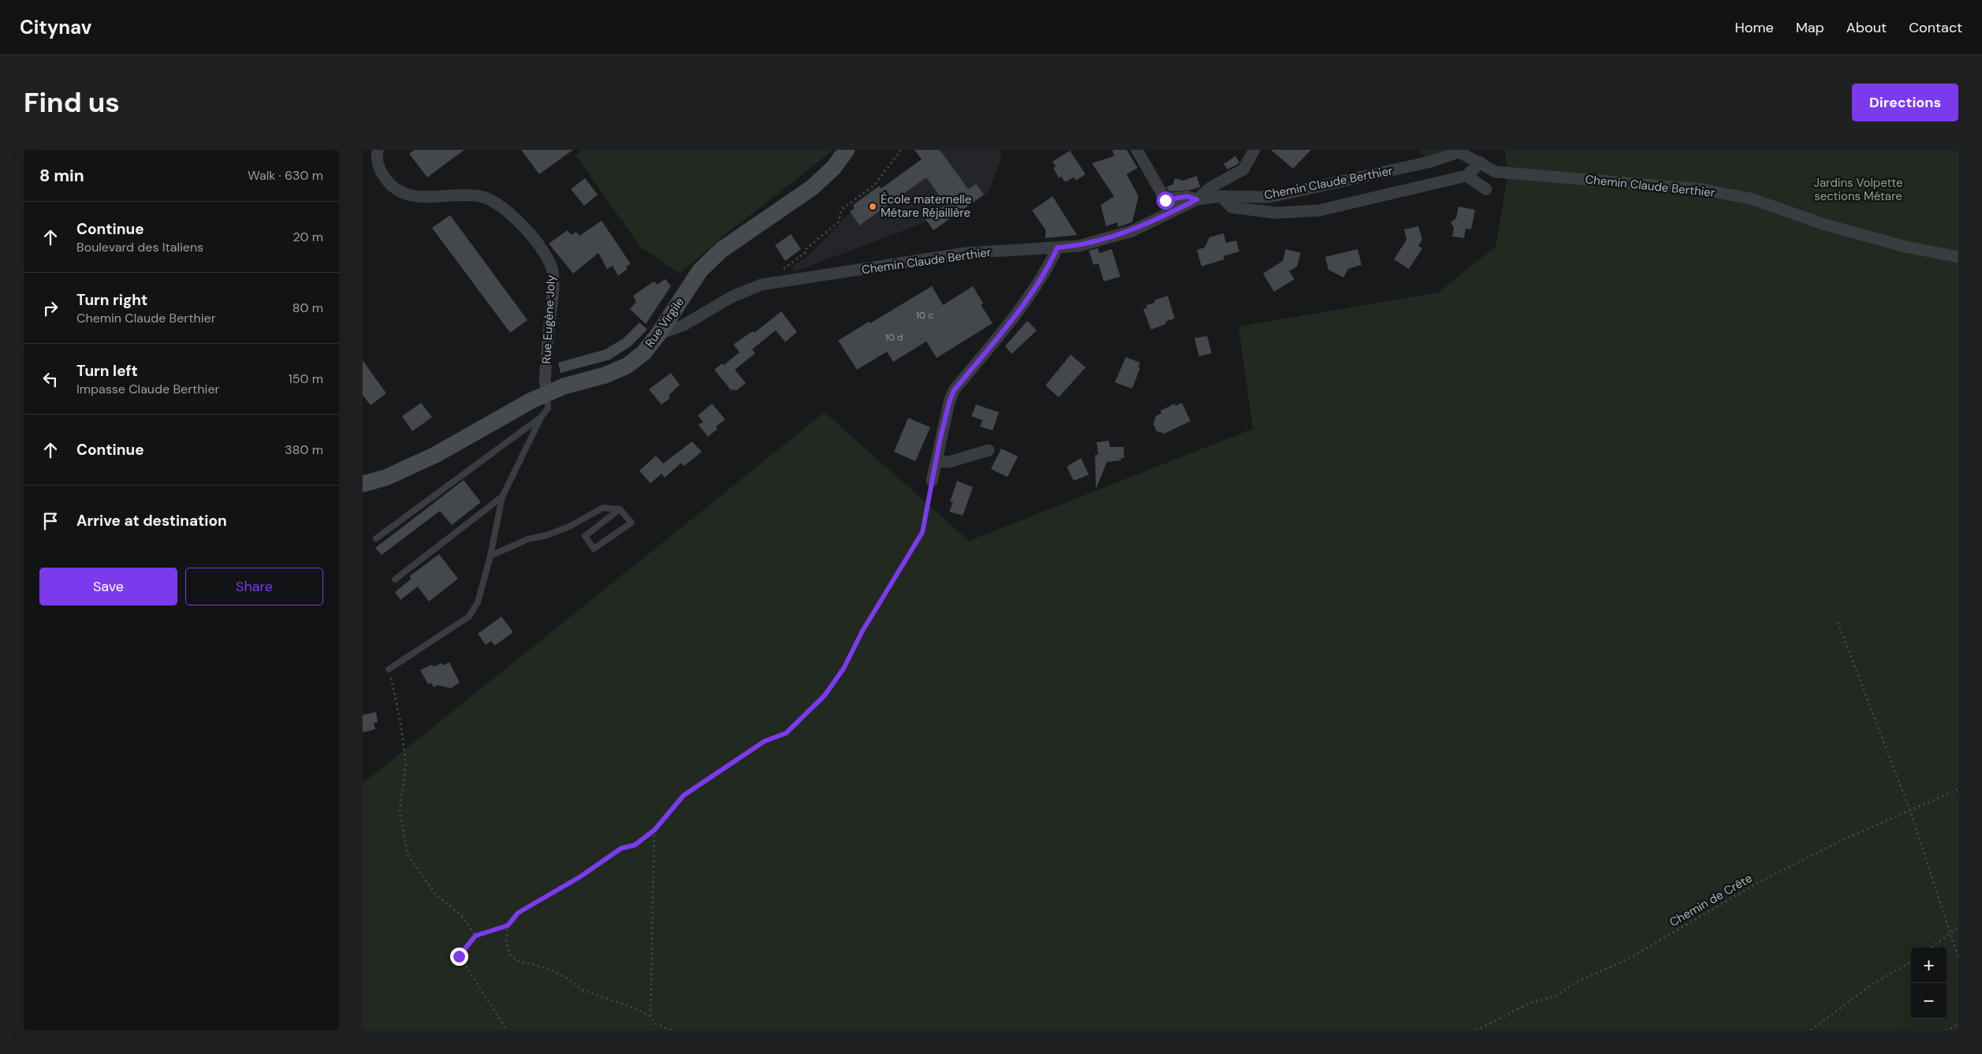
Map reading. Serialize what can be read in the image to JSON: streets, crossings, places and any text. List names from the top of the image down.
{
  "streets": {
    "street": ["Chemin Claude Berthier", "Rue Eugène Joly", "Rue Virgile"],
    "path": ["Chemin de Crête"]
  },
  "crossings": [
    ["Chemin Claude Berthier", "Rue Virgile"],
    ["Rue Eugène Joly", "Rue Virgile"]
  ],
  "parks": ["Jardins Volpette sections Métare"],
  "places": ["École maternelle Métare Réjaillère"],
  "house_numbers": ["10 c", "10 d"],
  "page": {
    "header": "Citynav",
    "nav": [
      "Home",
      "Map",
      "About",
      "Contact"
    ],
    "buttons": [
      "Directions",
      ["Save", "Share"]
    ],
    "title": "Find us",
    "heading": ["8 min", "Walk · 630 m"],
    "list": [
      ["Continue", "Boulevard des Italiens", "20 m"],
      ["Turn right", "Chemin Claude Berthier", "80 m"],
      ["Turn left", "Impasse Claude Berthier", "150 m"],
      ["Continue", "380 m"],
      "Arrive at destination"
    ],
    "map_buttons": ["+", "−"]
  }
}
